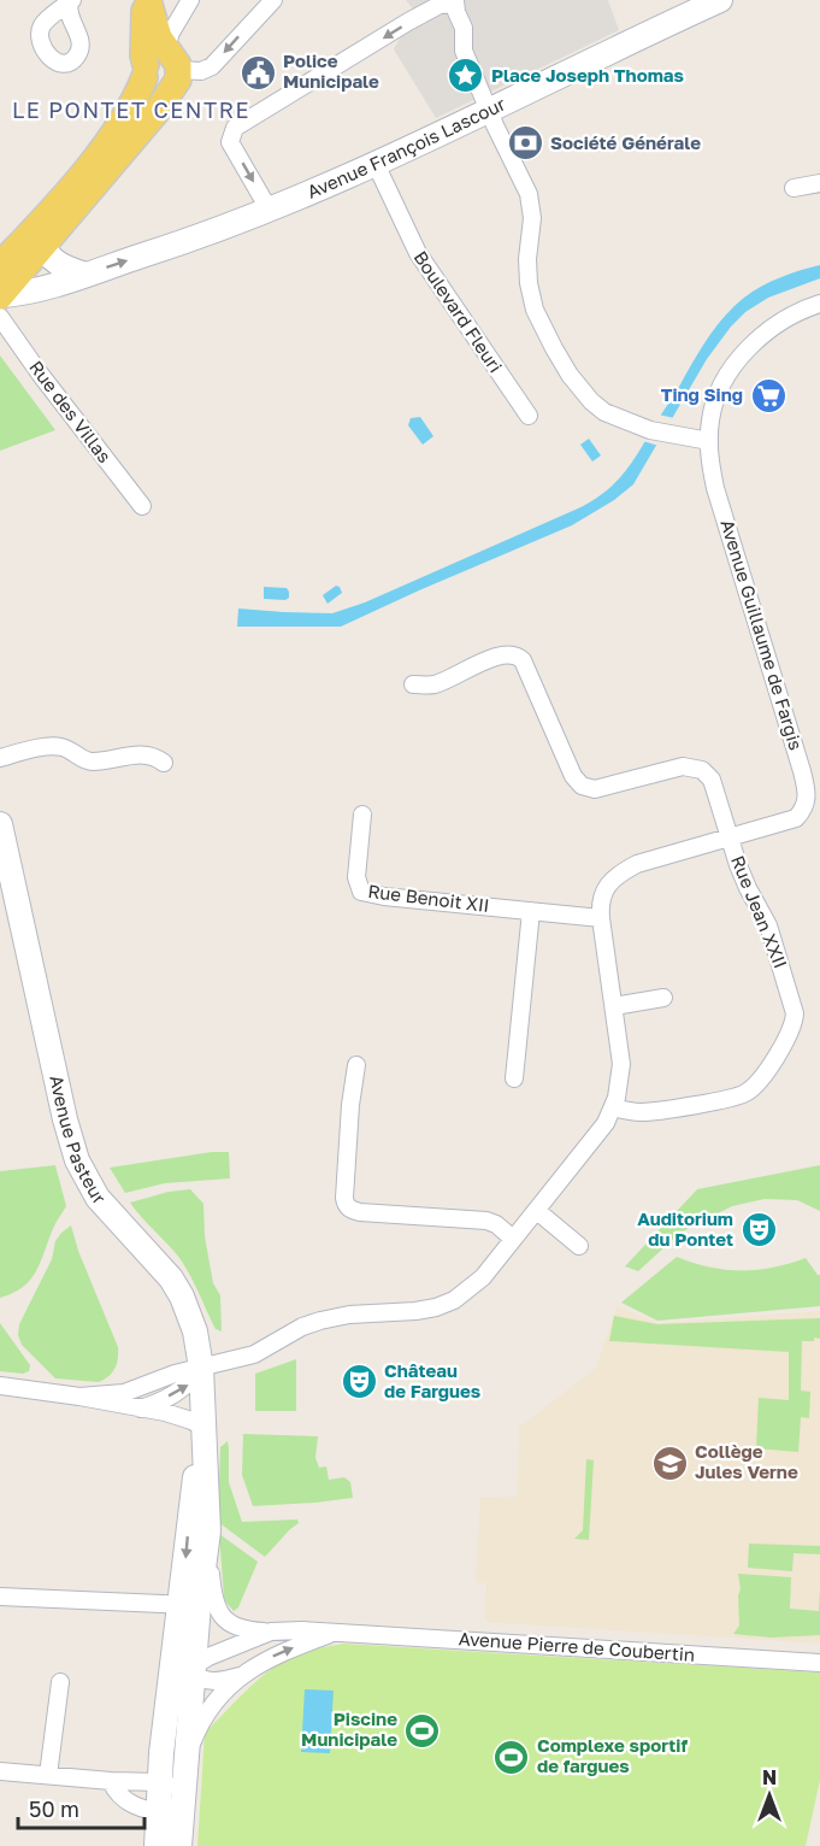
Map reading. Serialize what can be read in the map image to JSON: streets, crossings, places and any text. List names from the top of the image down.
{
  "streets": {
    "main road": ["Avenue François Lascour", "Avenue Pasteur"],
    "street": [
      "Boulevard Fleuri",
      "Rue des Villas",
      "Avenue Guillaume de Fargis",
      "Rue Benoit XII",
      "Rue Jean XXII",
      "Avenue Pierre de Coubertin"
    ]
  },
  "crossings": [
    ["Avenue François Lascour", "Boulevard Fleuri"],
    ["Avenue Guillaume de Fargis", "Rue Benoit XII"],
    ["Avenue Guillaume de Fargis", "Rue Jean XXII"],
    ["Avenue Guillaume de Fargis", "Avenue Pasteur"],
    ["Avenue Pasteur", "Avenue Pierre de Coubertin"]
  ],
  "districts": ["LE PONTET CENTRE"],
  "places": {
    "public building": ["Police Municipale"],
    "place": ["Place Joseph Thomas"],
    "bank": ["Société Générale"],
    "supermarket": ["Ting Sing"],
    "theatre": ["Auditorium du Pontet", "Château de Fargues"],
    "school or university": ["Collège Jules Verne"],
    "sports": ["Piscine Municipale", "Complexe sportif de fargues"]
  },
  "scale_bar": "50 m",
  "north": "top"
}
